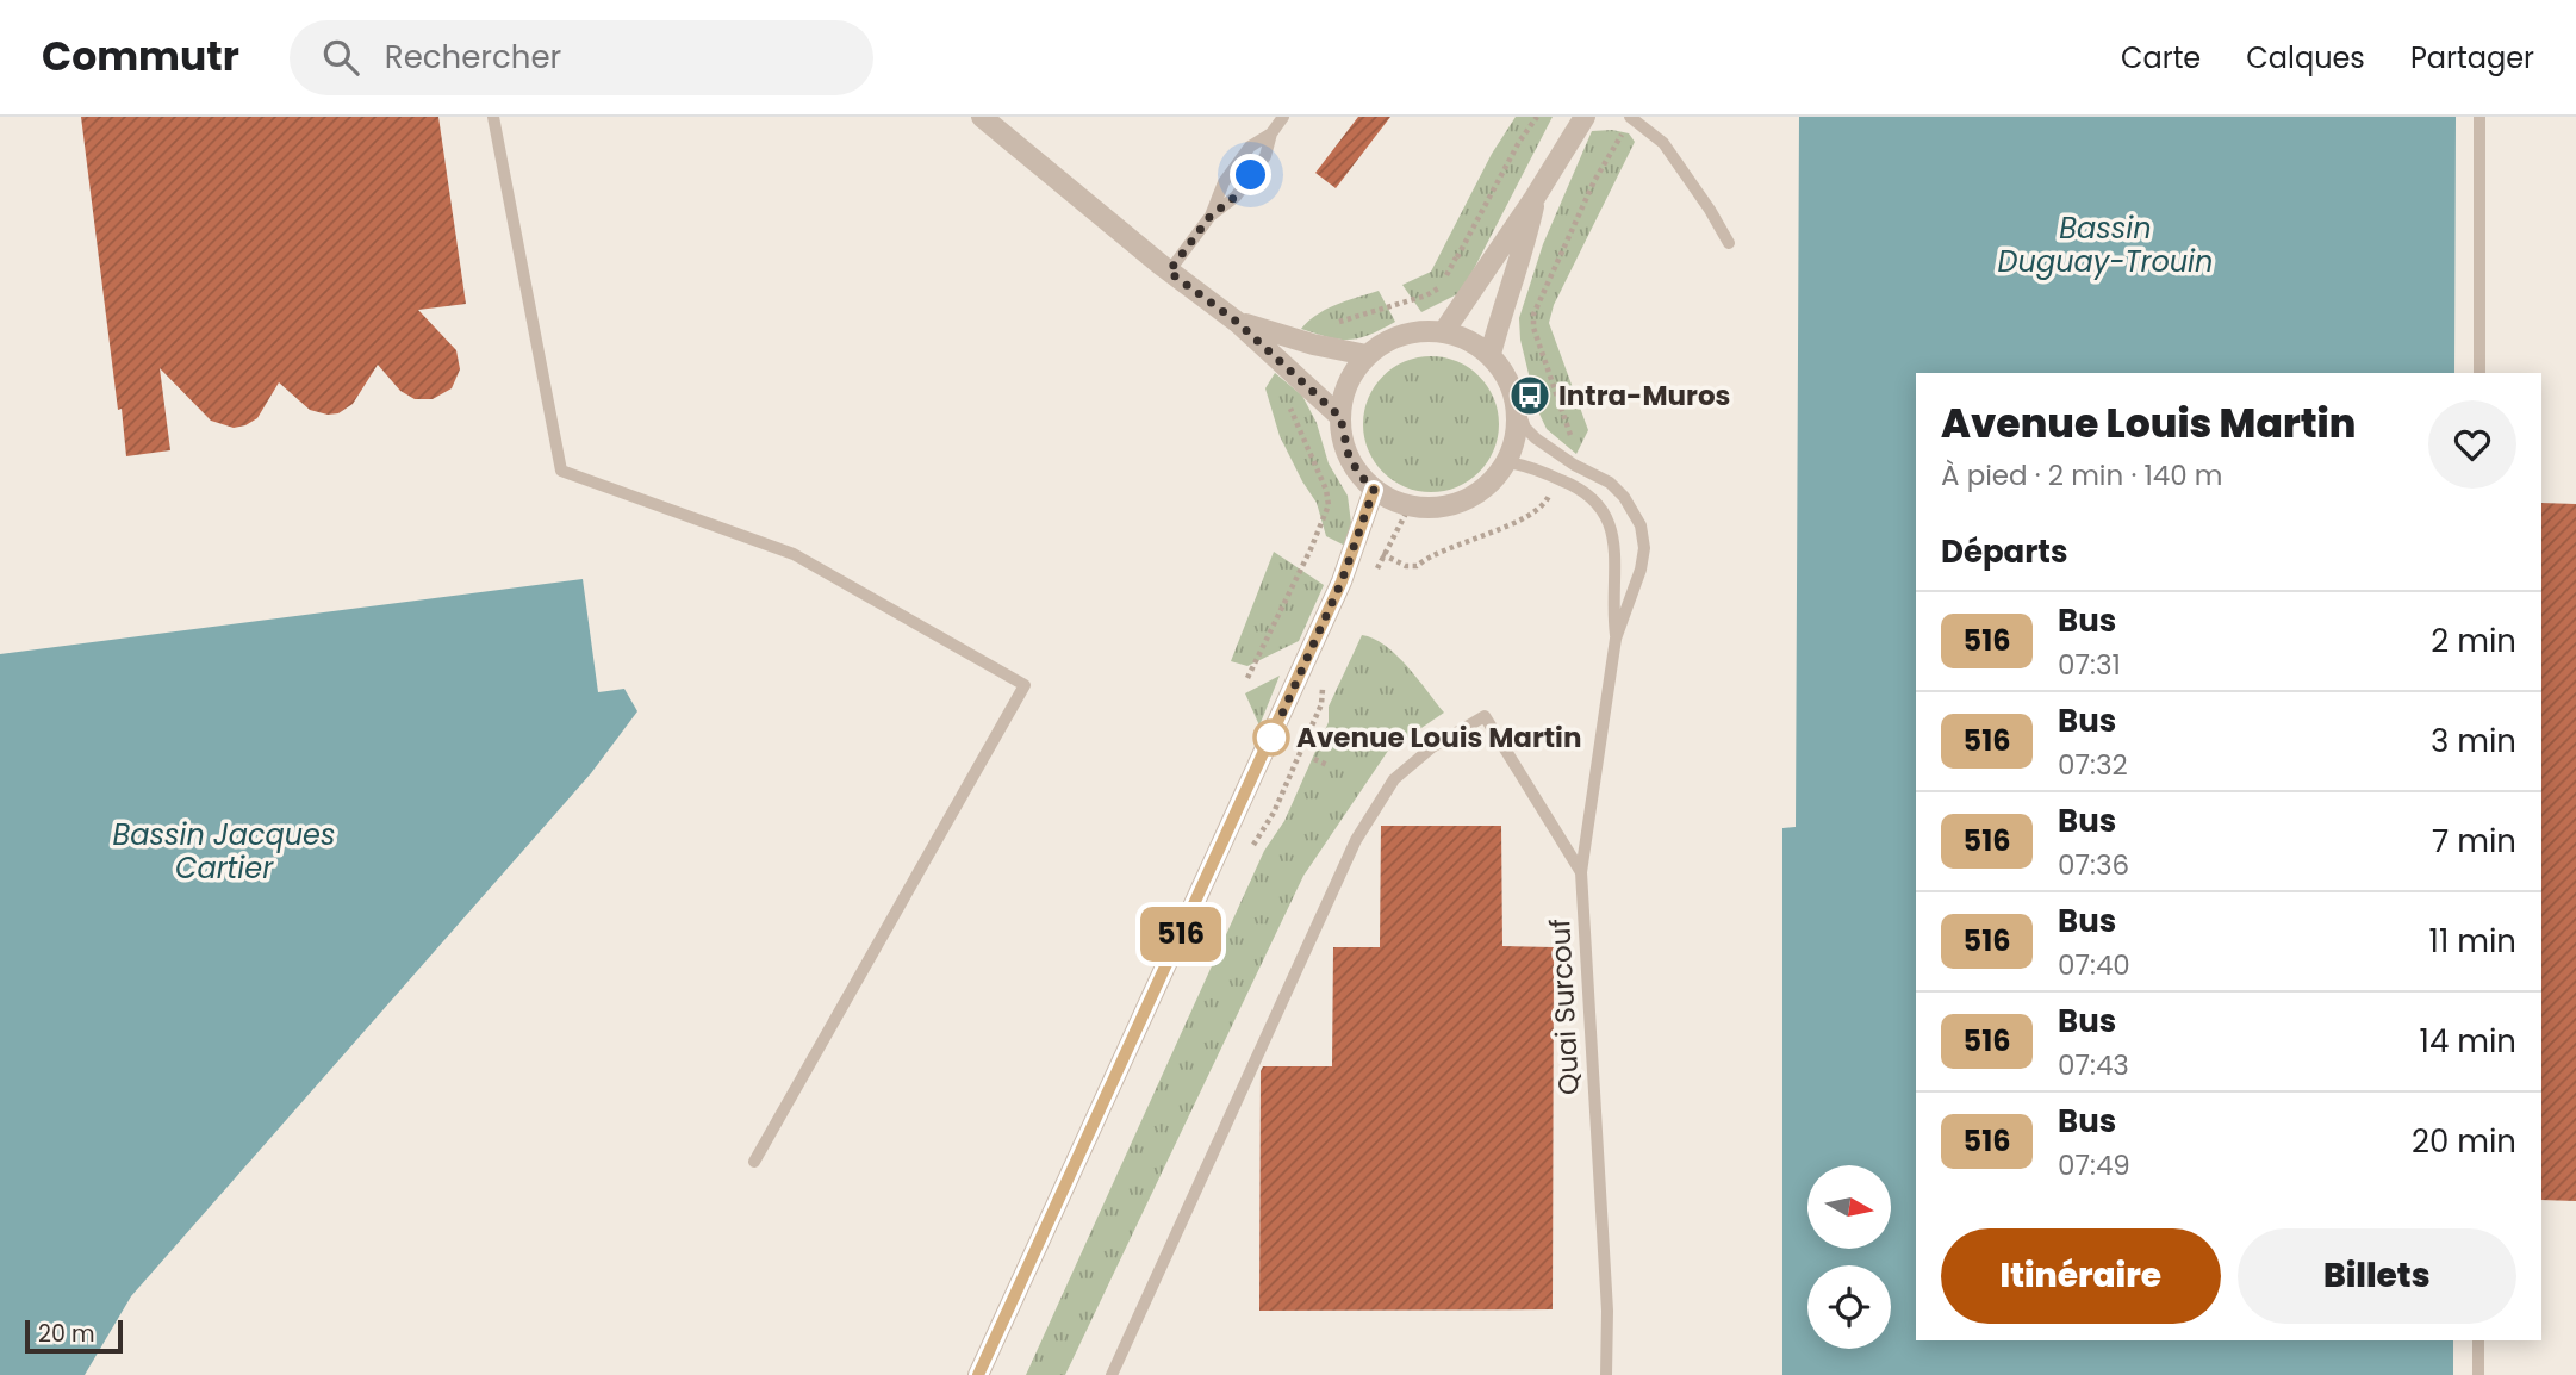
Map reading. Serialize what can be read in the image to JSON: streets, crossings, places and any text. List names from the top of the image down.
{
  "streets": {
    "lane": ["Quai Surcouf"]
  },
  "water": ["Bassin Duguay-Trouin", "Bassin Jacques Cartier"],
  "places": {
    "bus stop": ["Intra-Muros"],
    "other": ["Avenue Louis Martin"]
  },
  "lines": ["bus line 516"],
  "scale_bar": "20 m",
  "north": "right",
  "page": {
    "header": "Commutr",
    "search": "Rechercher",
    "nav": ["Carte", "Calques", "Partager"],
    "on_map": "516",
    "heading": [
      ["Avenue Louis Martin", "À pied · 2 min · 140 m"],
      "Départs"
    ],
    "list": [
      {
        "mark": "516",
        "name": "Bus",
        "note": "07:31",
        "value": "2 min"
      },
      {
        "mark": "516",
        "name": "Bus",
        "note": "07:32",
        "value": "3 min"
      },
      {
        "mark": "516",
        "name": "Bus",
        "note": "07:36",
        "value": "7 min"
      },
      {
        "mark": "516",
        "name": "Bus",
        "note": "07:40",
        "value": "11 min"
      },
      {
        "mark": "516",
        "name": "Bus",
        "note": "07:43",
        "value": "14 min"
      },
      {
        "mark": "516",
        "name": "Bus",
        "note": "07:49",
        "value": "20 min"
      }
    ],
    "buttons": ["Itinéraire", "Billets"],
    "scale": "20 m"
  }
}
